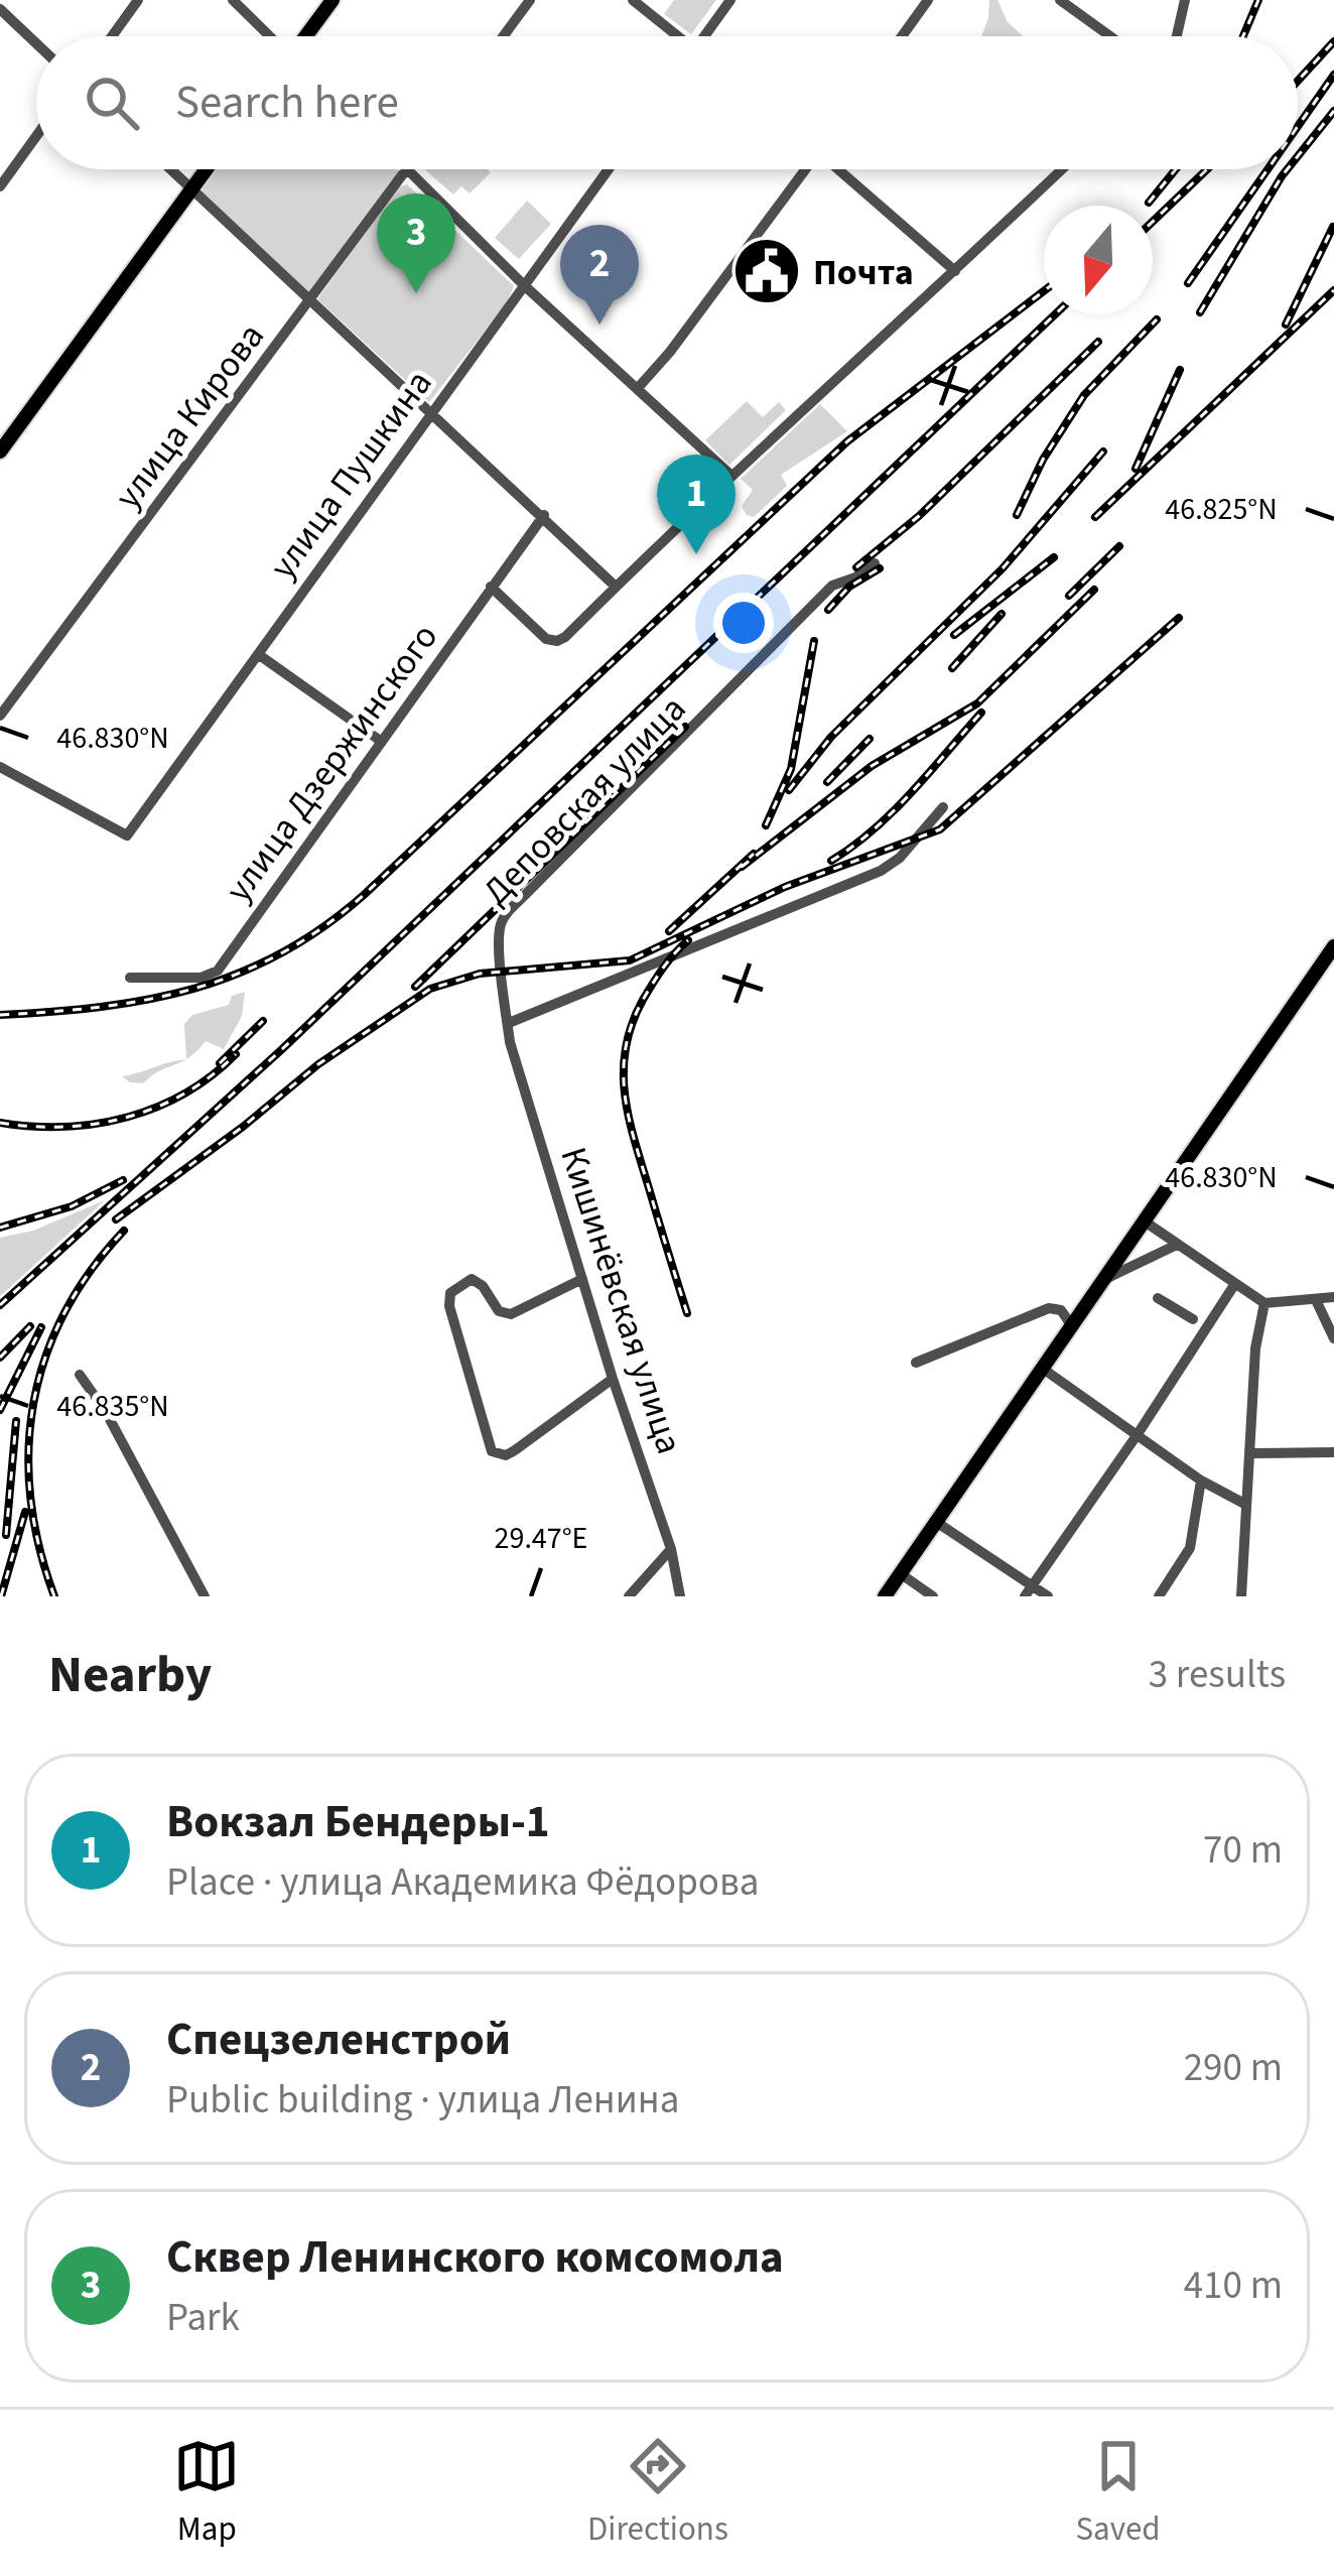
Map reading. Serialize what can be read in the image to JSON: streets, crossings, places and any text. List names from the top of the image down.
{
  "streets": {
    "street": [
      "улица Кирова",
      "улица Пушкина",
      "улица Дзержинского",
      "Деповская улица",
      "Кишинёвская улица"
    ]
  },
  "crossings": [
    ["Деповская улица", "Кишинёвская улица"]
  ],
  "places": {
    "public building": ["Почта"]
  },
  "north": "bottom",
  "page": {
    "search": "Search here",
    "pins": ["3", "2", "1"],
    "heading": ["Nearby", "3 results"],
    "list": [
      {
        "mark": "1",
        "name": "Вокзал Бендеры-1",
        "note": "Place · улица Академика Фёдорова",
        "value": "70 m"
      },
      {
        "mark": "2",
        "name": "Спецзеленстрой",
        "note": "Public building · улица Ленина",
        "value": "290 m"
      },
      {
        "mark": "3",
        "name": "Сквер Ленинского комсомола",
        "note": "Park",
        "value": "410 m"
      }
    ],
    "nav": ["Map", "Directions", "Saved"]
  },
  "coordinates": [
    "46.825°N",
    "46.830°N",
    "46.835°N",
    "29.47°E"
  ]
}
